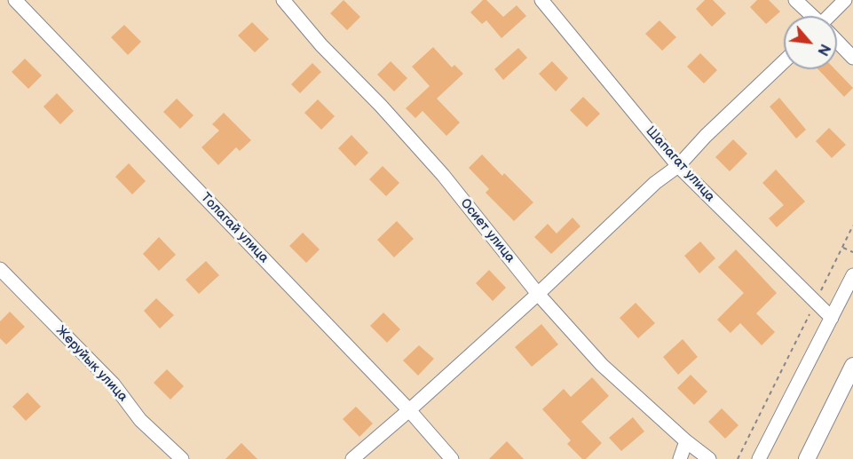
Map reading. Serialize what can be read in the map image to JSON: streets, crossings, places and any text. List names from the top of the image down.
{
  "streets": {
    "street": [
      "Шапагат улица",
      "Толагай улица",
      "Осиет улица",
      "Жеруйык улица"
    ]
  },
  "north": "bottom right"
}
